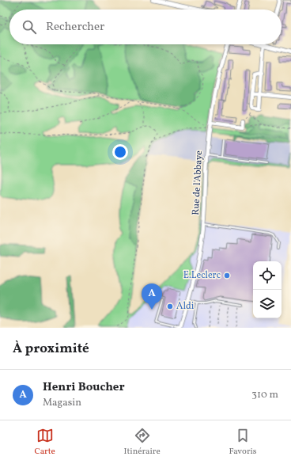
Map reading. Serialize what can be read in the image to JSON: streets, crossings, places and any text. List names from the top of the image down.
{
  "streets": {
    "street": ["Rue de l'Abbaye"]
  },
  "places": ["E.Leclerc", "Aldi"],
  "page": {
    "search": "Rechercher",
    "pins": "A",
    "heading": "À proximité",
    "list": [
      {
        "mark": "A",
        "name": "Henri Boucher",
        "note": "Magasin",
        "value": "310 m"
      }
    ],
    "nav": ["Carte", "Itinéraire", "Favoris"]
  }
}
